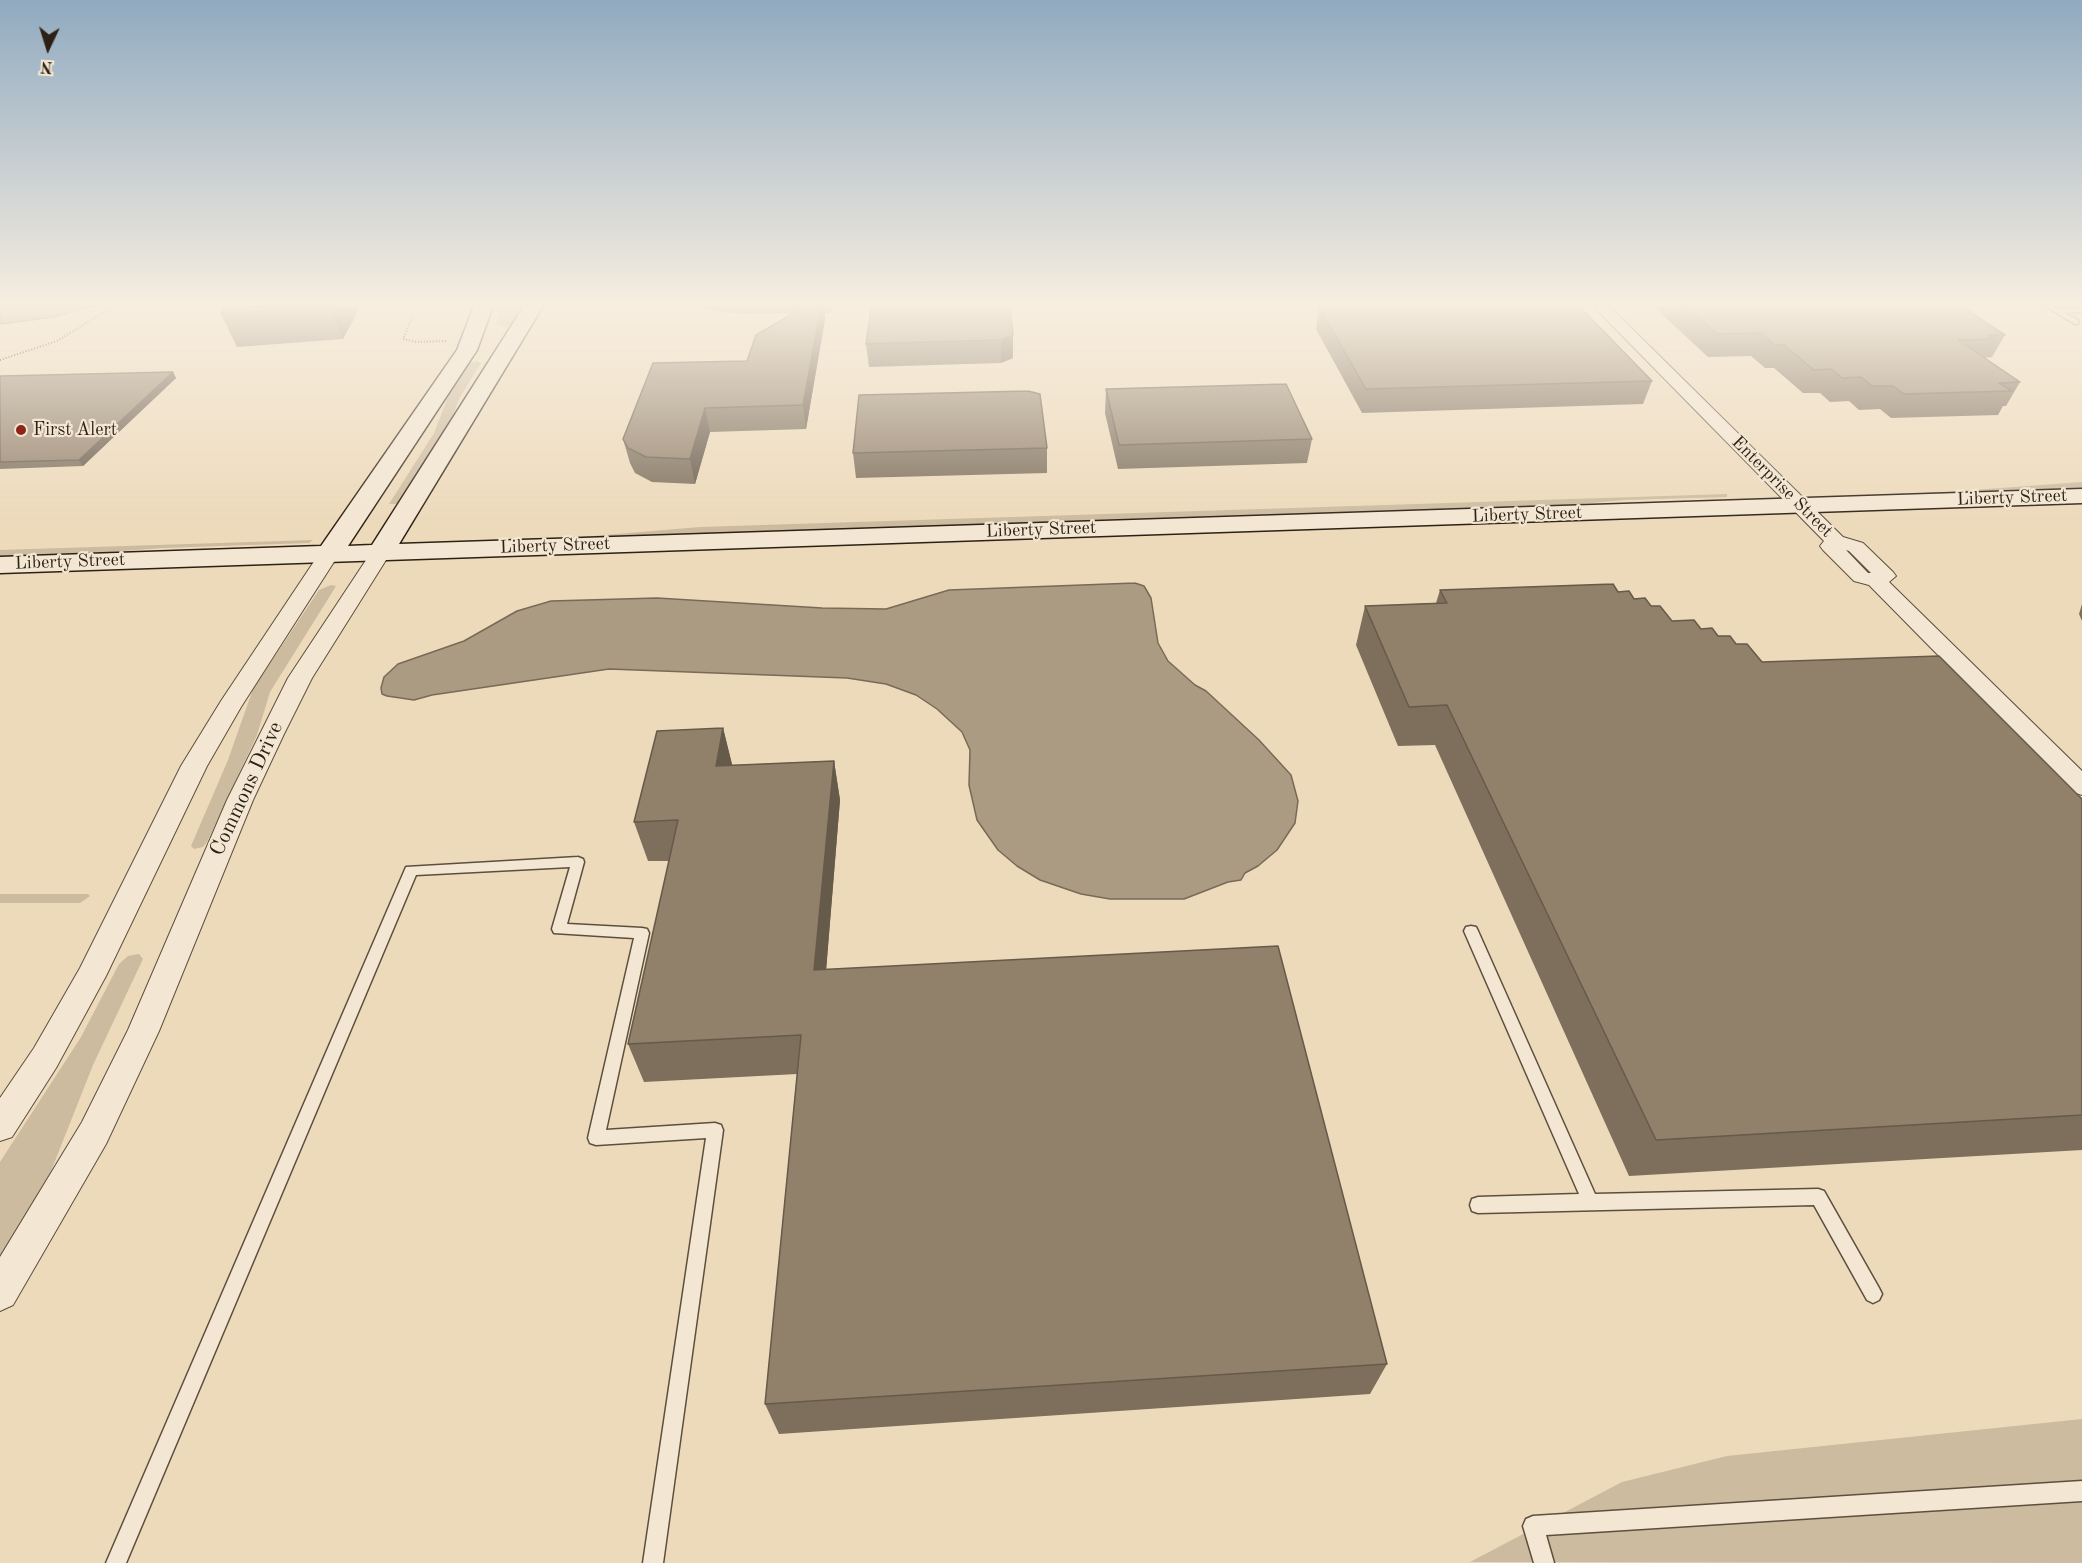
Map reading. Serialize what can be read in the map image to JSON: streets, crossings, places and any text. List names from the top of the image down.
{
  "streets": {
    "street": ["Enterprise Street", "Liberty Street", "Commons Drive"]
  },
  "crossings": [
    ["Enterprise Street", "Liberty Street"],
    ["Liberty Street", "Commons Drive"]
  ],
  "places": ["First Alert"],
  "north": "bottom"
}
